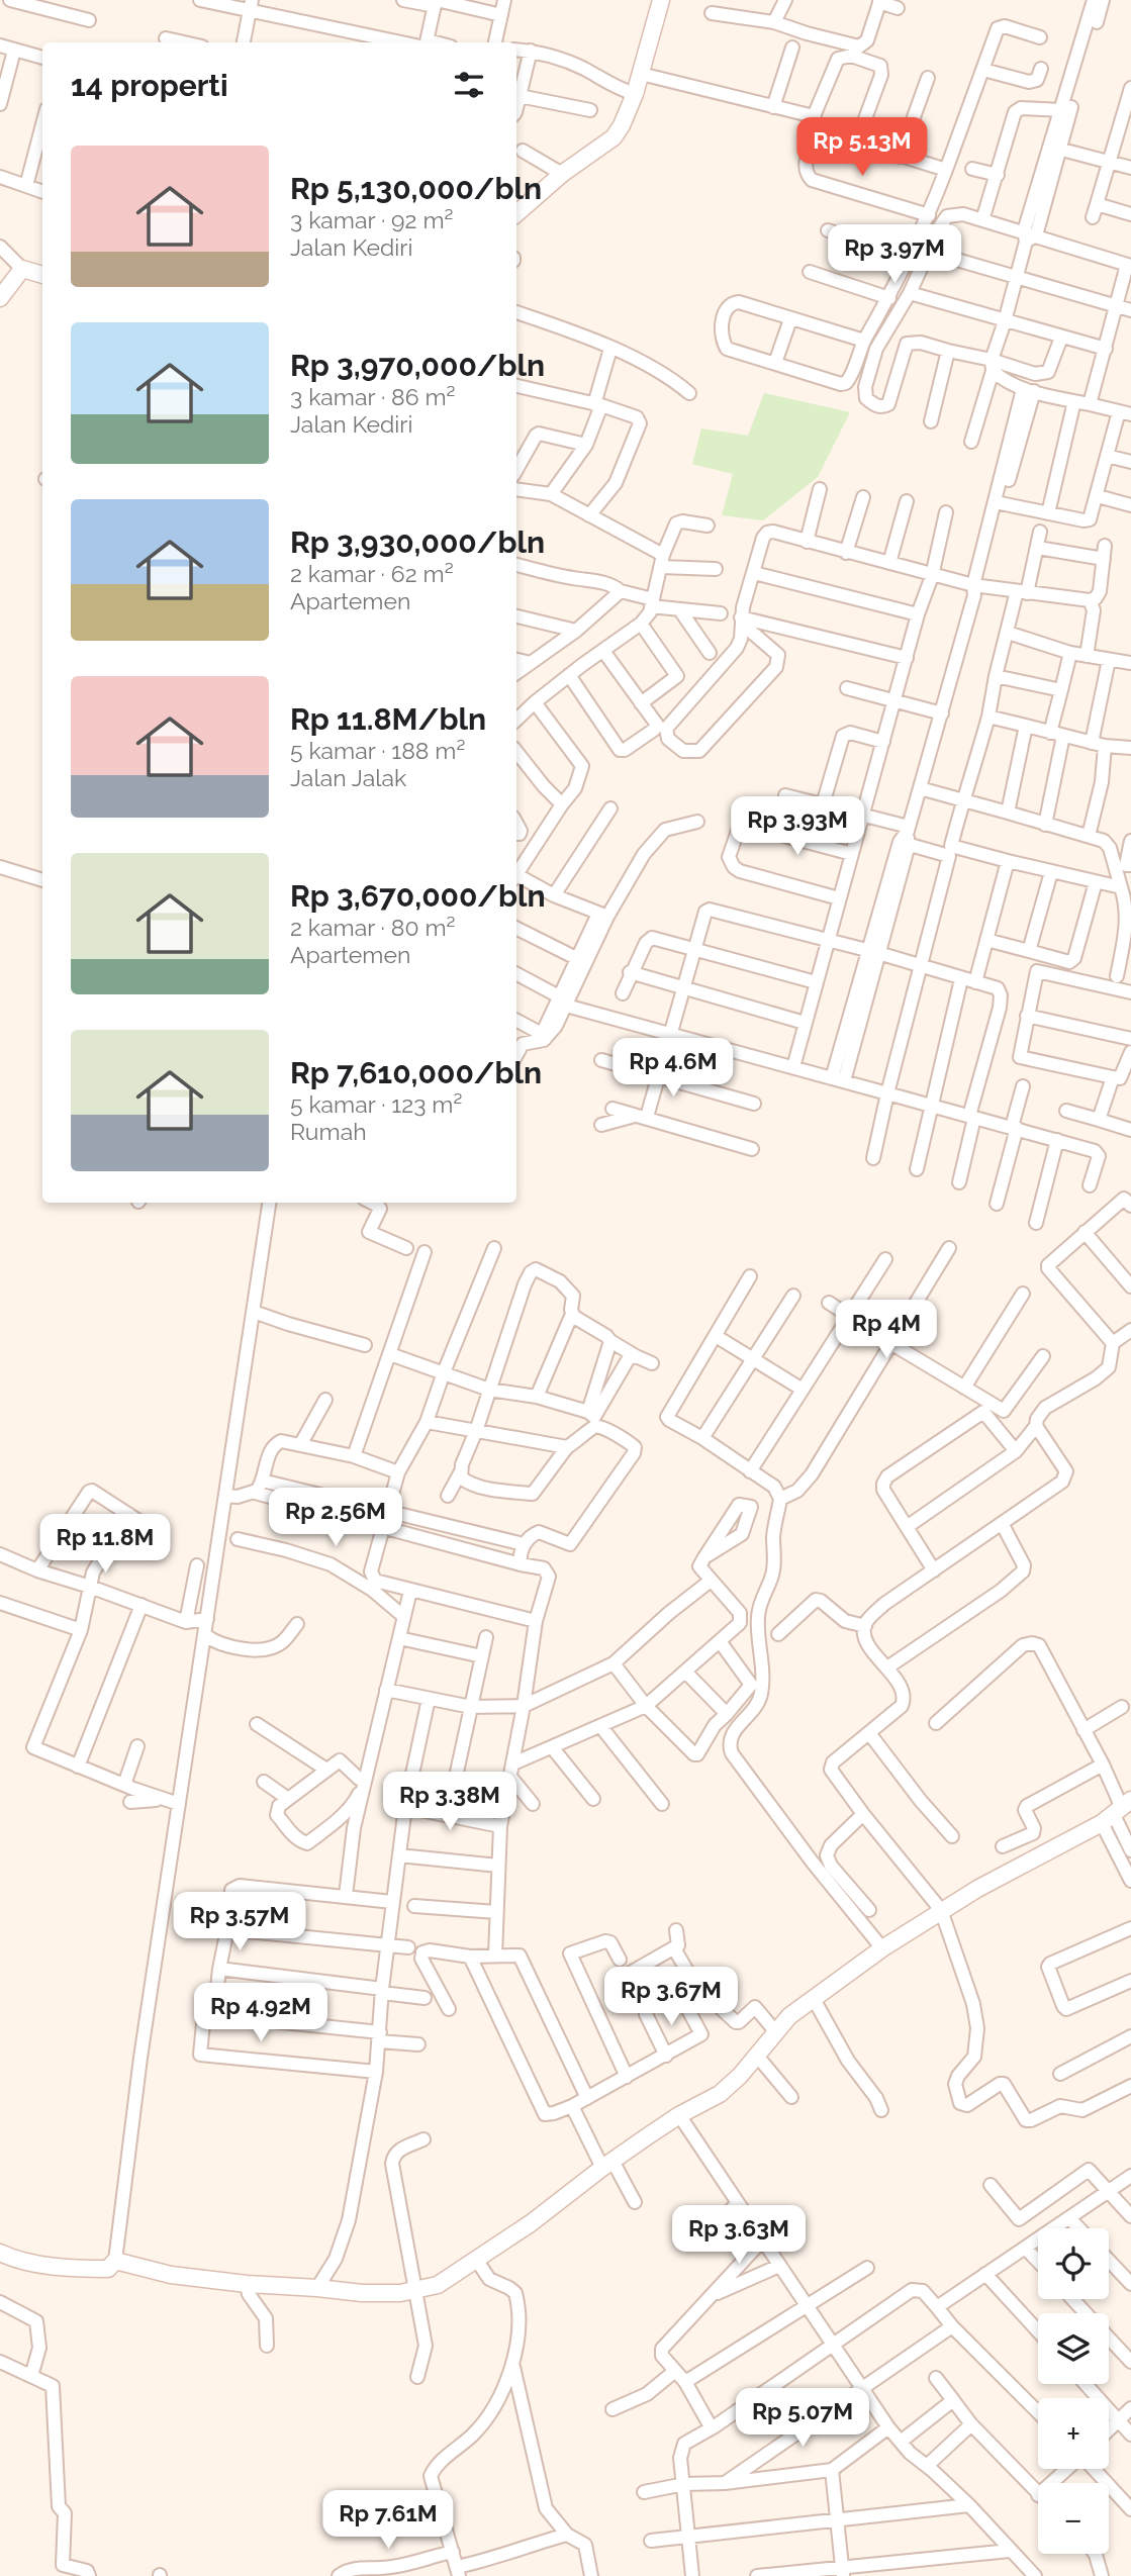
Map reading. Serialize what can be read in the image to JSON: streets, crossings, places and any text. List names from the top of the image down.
{
  "page": {
    "heading": "14 properti",
    "price": [
      "Rp 5.13M",
      "Rp 3.97M",
      "Rp 3.93M",
      "Rp 4.6M",
      "Rp 4M",
      "Rp 2.56M",
      "Rp 11.8M",
      "Rp 3.38M",
      "Rp 3.57M",
      "Rp 3.67M",
      "Rp 4.92M",
      "Rp 3.63M",
      "Rp 5.07M",
      "Rp 7.61M"
    ],
    "list": [
      {
        "name": "Rp 5,130,000/bln",
        "note": "3 kamar · 92 m² · Jalan Kediri"
      },
      {
        "name": "Rp 3,970,000/bln",
        "note": "3 kamar · 86 m² · Jalan Kediri"
      },
      {
        "name": "Rp 3,930,000/bln",
        "note": "2 kamar · 62 m² · Apartemen"
      },
      {
        "name": "Rp 11.8M/bln",
        "note": "5 kamar · 188 m² · Jalan Jalak"
      },
      {
        "name": "Rp 3,670,000/bln",
        "note": "2 kamar · 80 m² · Apartemen"
      },
      {
        "name": "Rp 7,610,000/bln",
        "note": "5 kamar · 123 m² · Rumah"
      }
    ],
    "map_buttons": ["+", "−"]
  }
}
